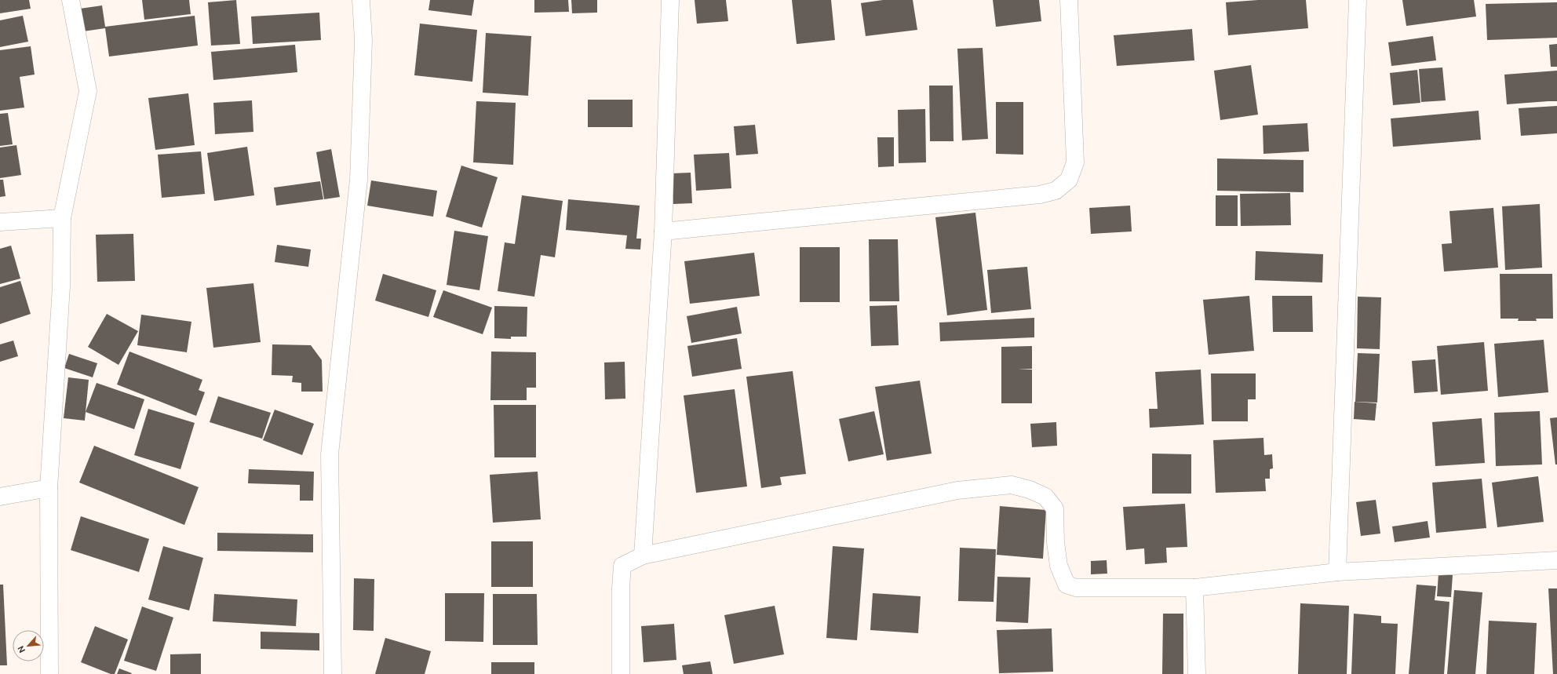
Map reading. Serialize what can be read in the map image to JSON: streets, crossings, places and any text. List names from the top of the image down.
{
  "north": "bottom left"
}
